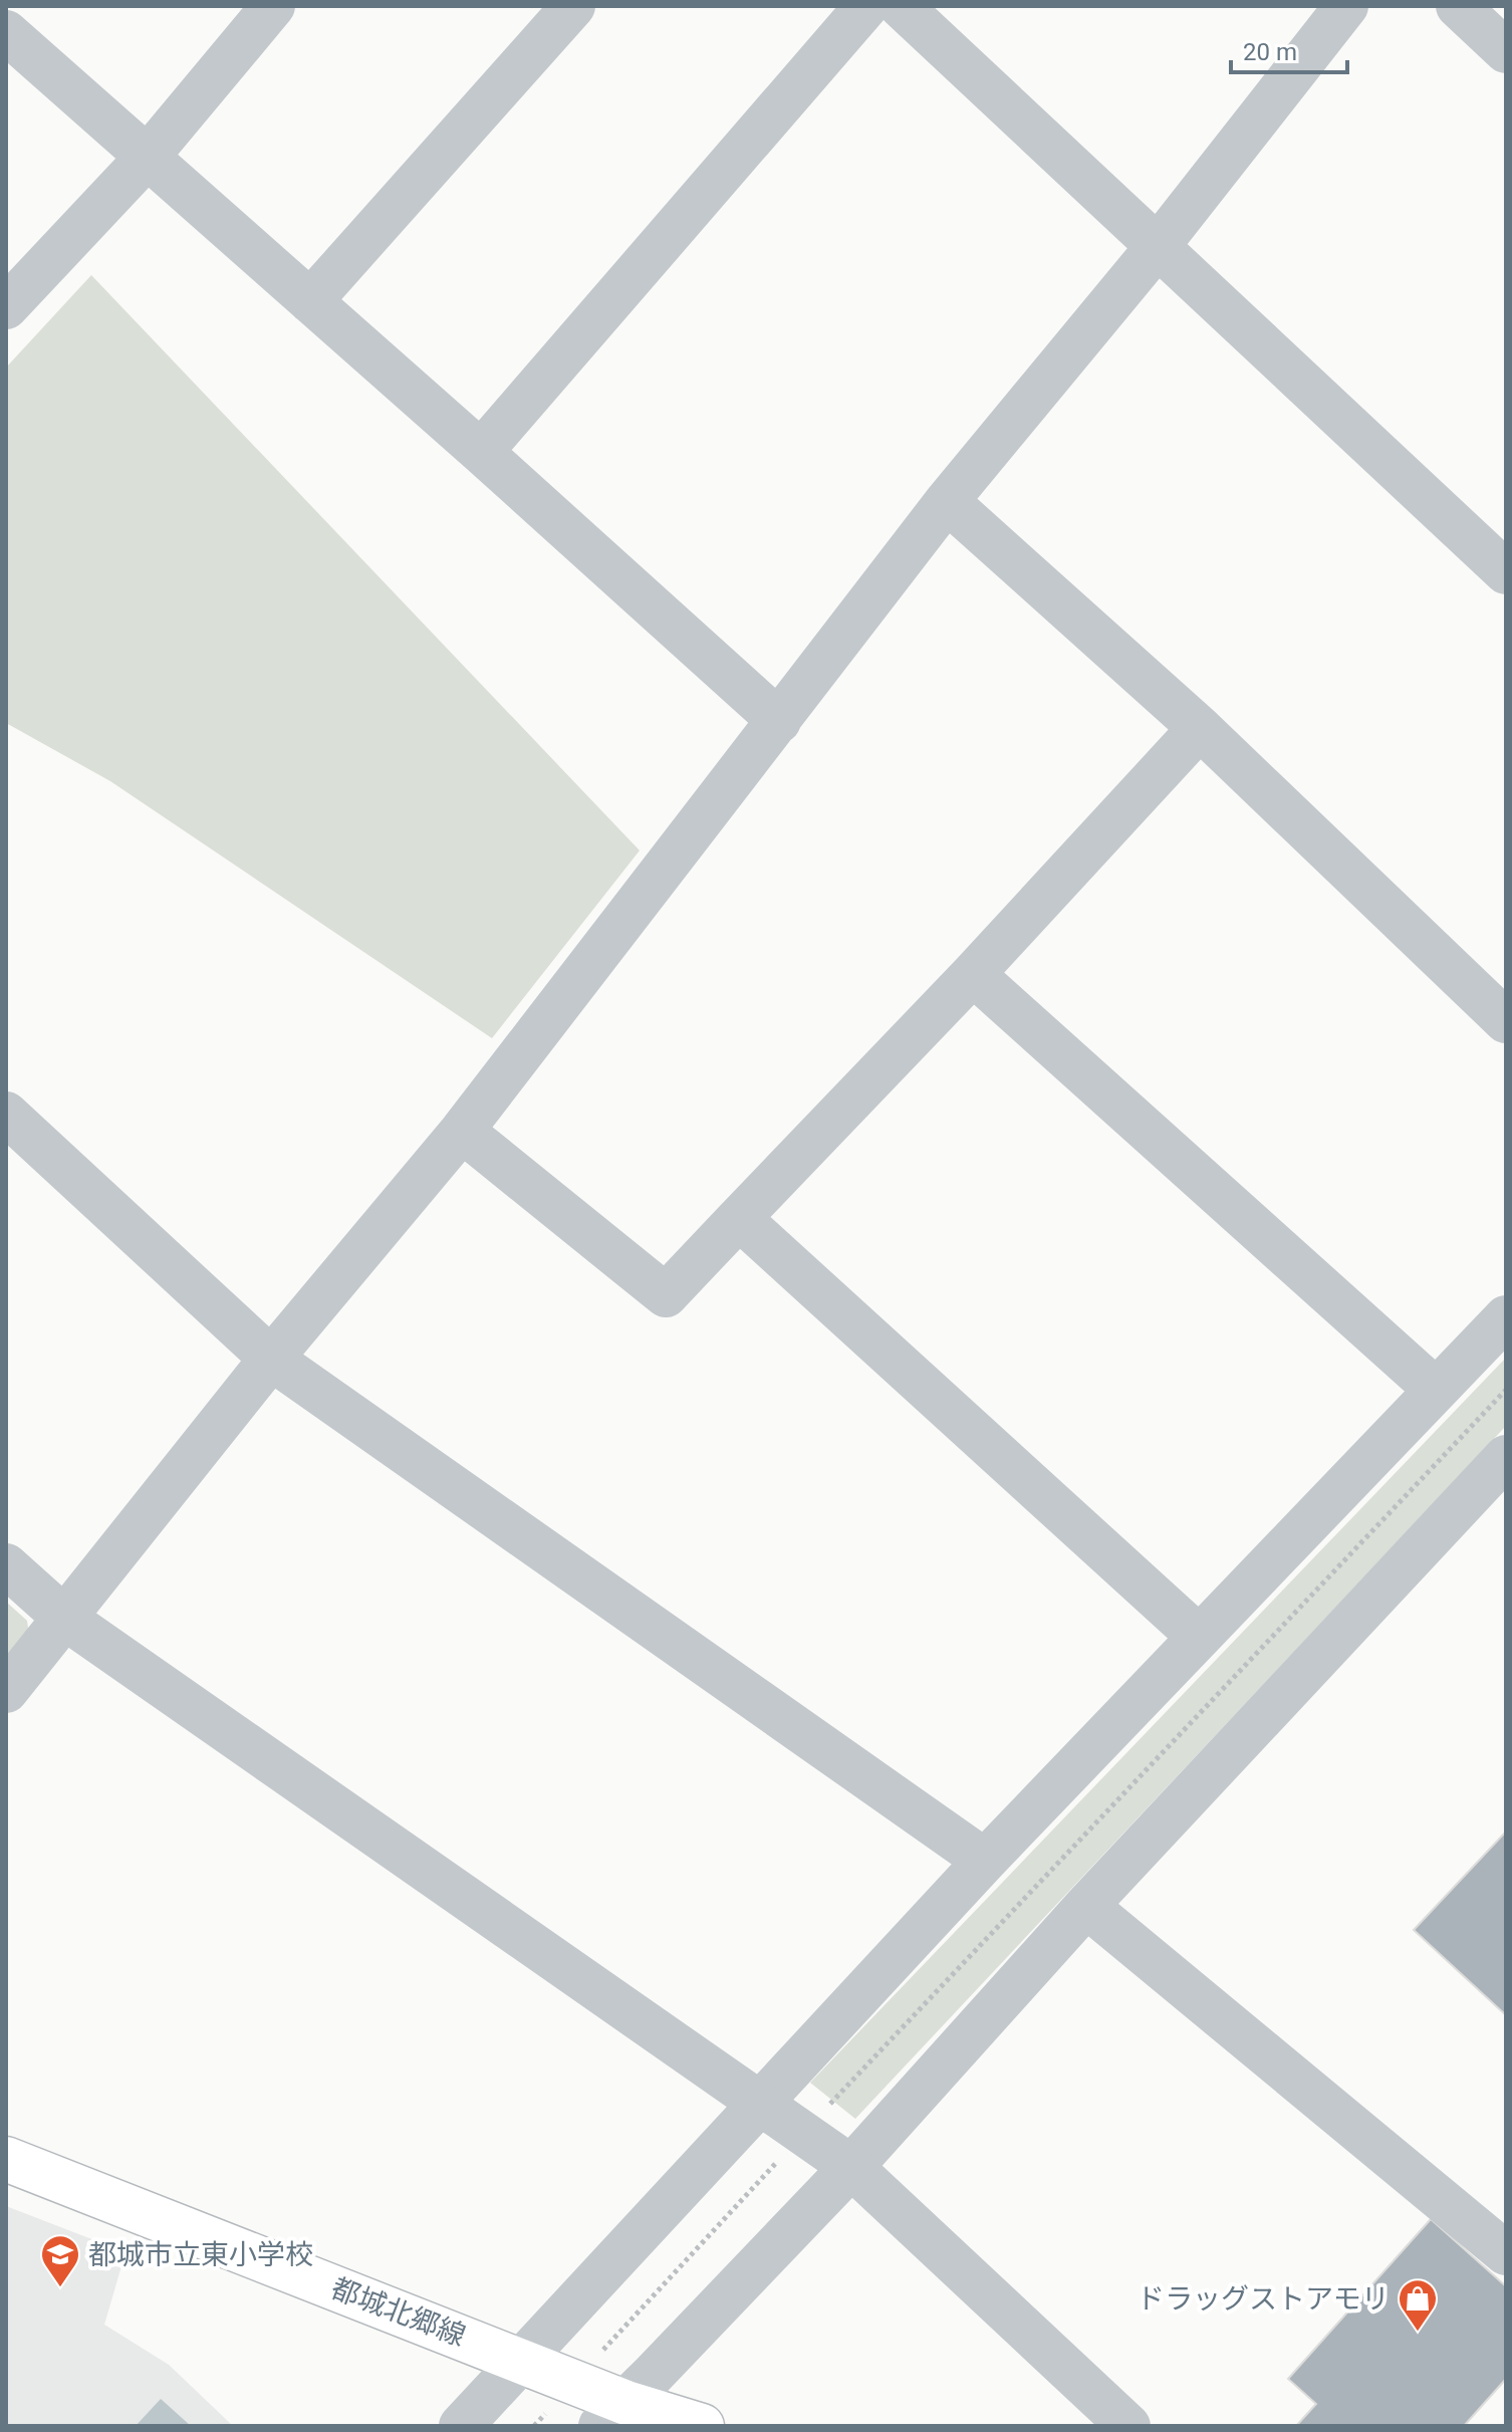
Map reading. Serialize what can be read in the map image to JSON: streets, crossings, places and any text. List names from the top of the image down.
{
  "streets": {
    "main road": ["都城北郷線"]
  },
  "places": {
    "school or university": ["都城市立東小学校"],
    "shop": ["ドラッグストアモリ"]
  },
  "scale_bar": "20 m"
}
